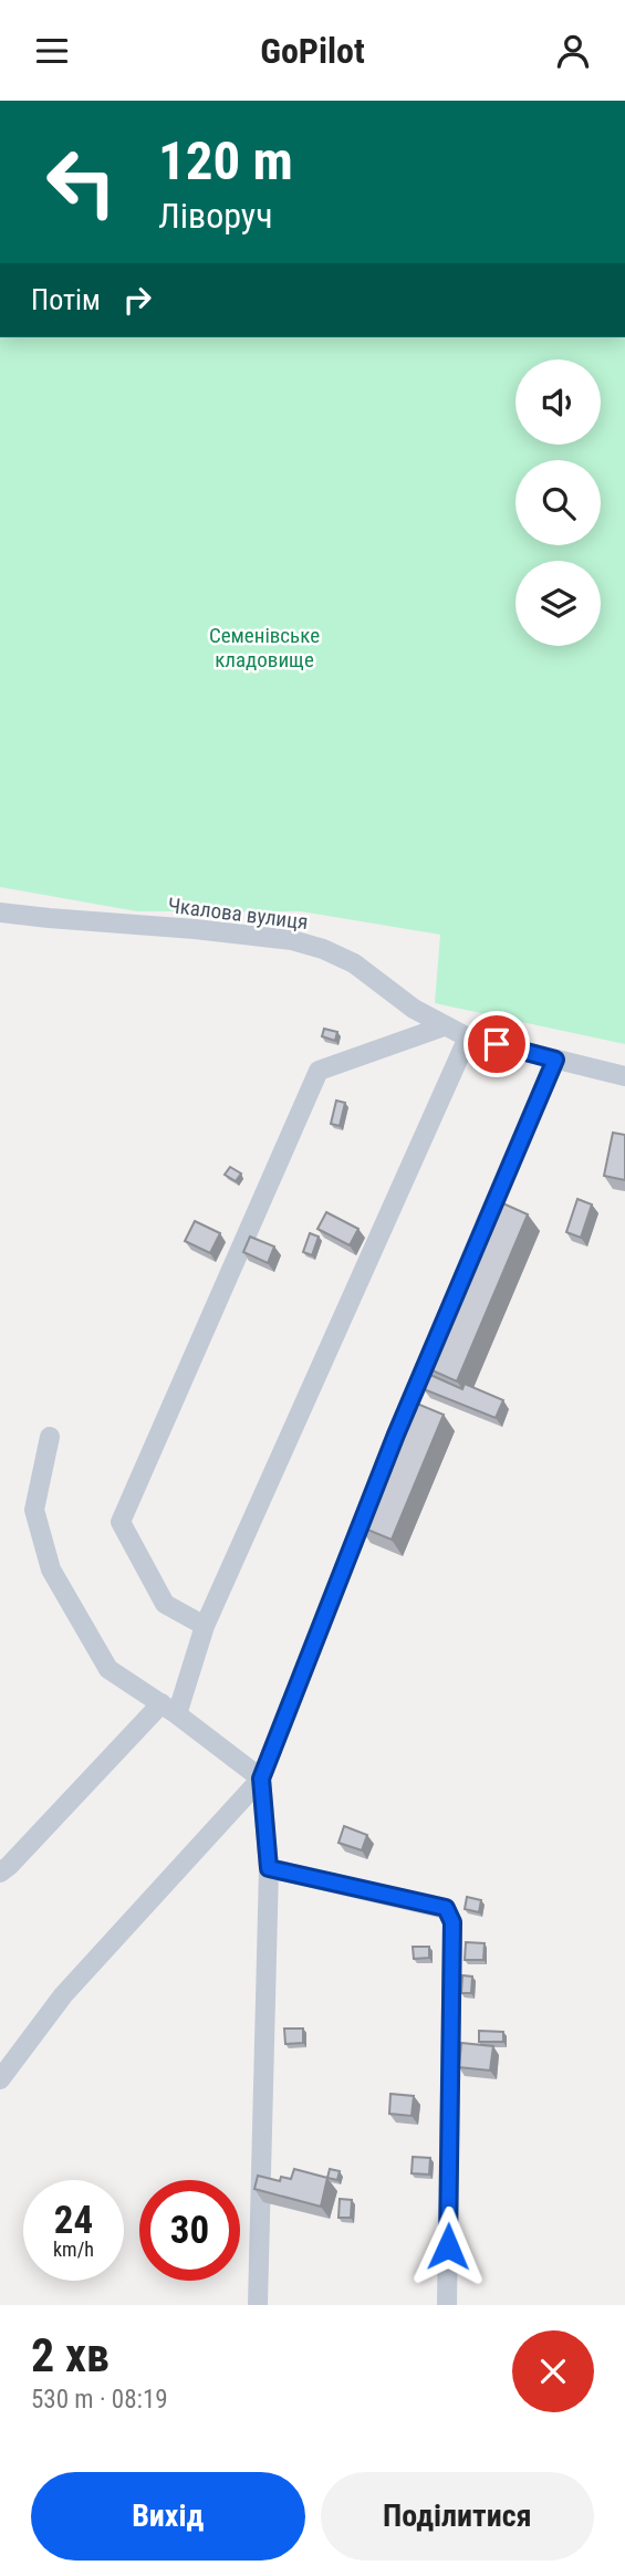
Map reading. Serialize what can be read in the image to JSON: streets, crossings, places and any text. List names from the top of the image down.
{
  "streets": {
    "street": ["Чкалова вулиця"]
  },
  "parks": ["Семенівське кладовище"],
  "page": {
    "header": "GoPilot",
    "turn": ["120 m", "Ліворуч"],
    "then": "Потім",
    "speed": "24 km/h",
    "limit": "30",
    "heading": ["2 хв", "530 m · 08:19"],
    "buttons": ["Вихід", "Поділитися"]
  }
}
